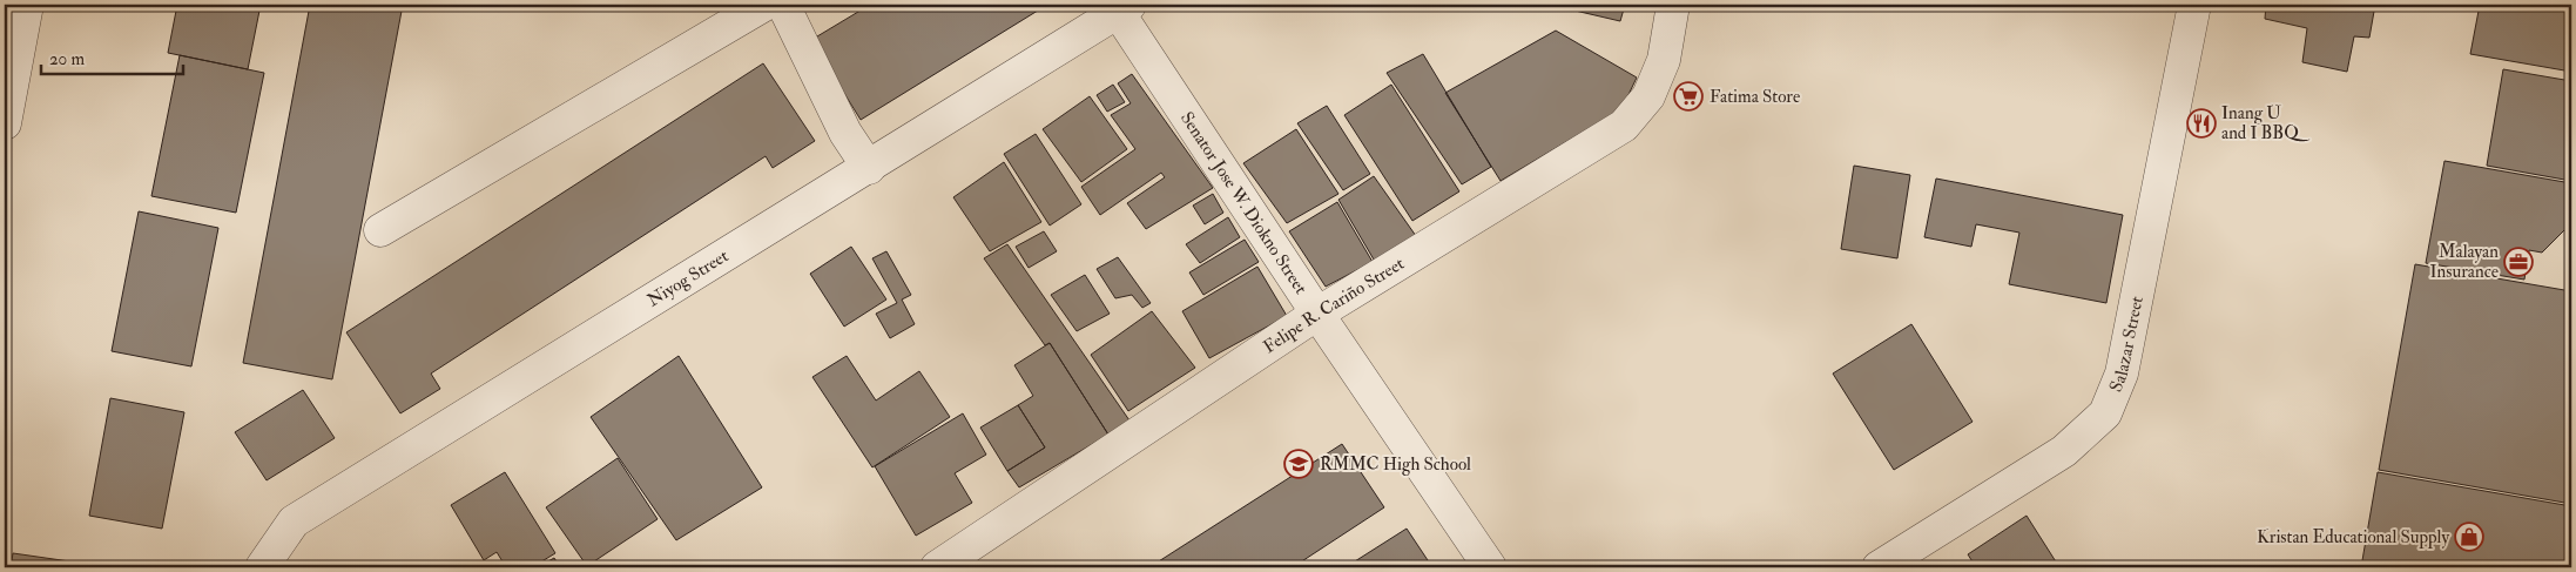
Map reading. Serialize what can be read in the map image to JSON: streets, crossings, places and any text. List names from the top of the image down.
{
  "streets": {
    "street": [
      "Senator Jose W. Diokno Street",
      "Niyog Street",
      "Felipe R. Cariño Street",
      "Salazar Street"
    ]
  },
  "crossings": [
    ["Senator Jose W. Diokno Street", "Niyog Street"],
    ["Senator Jose W. Diokno Street", "Felipe R. Cariño Street"]
  ],
  "places": {
    "supermarket": ["Fatima Store"],
    "restaurant": ["Inang U and I BBQ"],
    "office": ["Malayan Insurance"],
    "school or university": ["RMMC High School"],
    "shop": ["Kristan Educational Supply"]
  },
  "scale_bar": "20 m"
}
